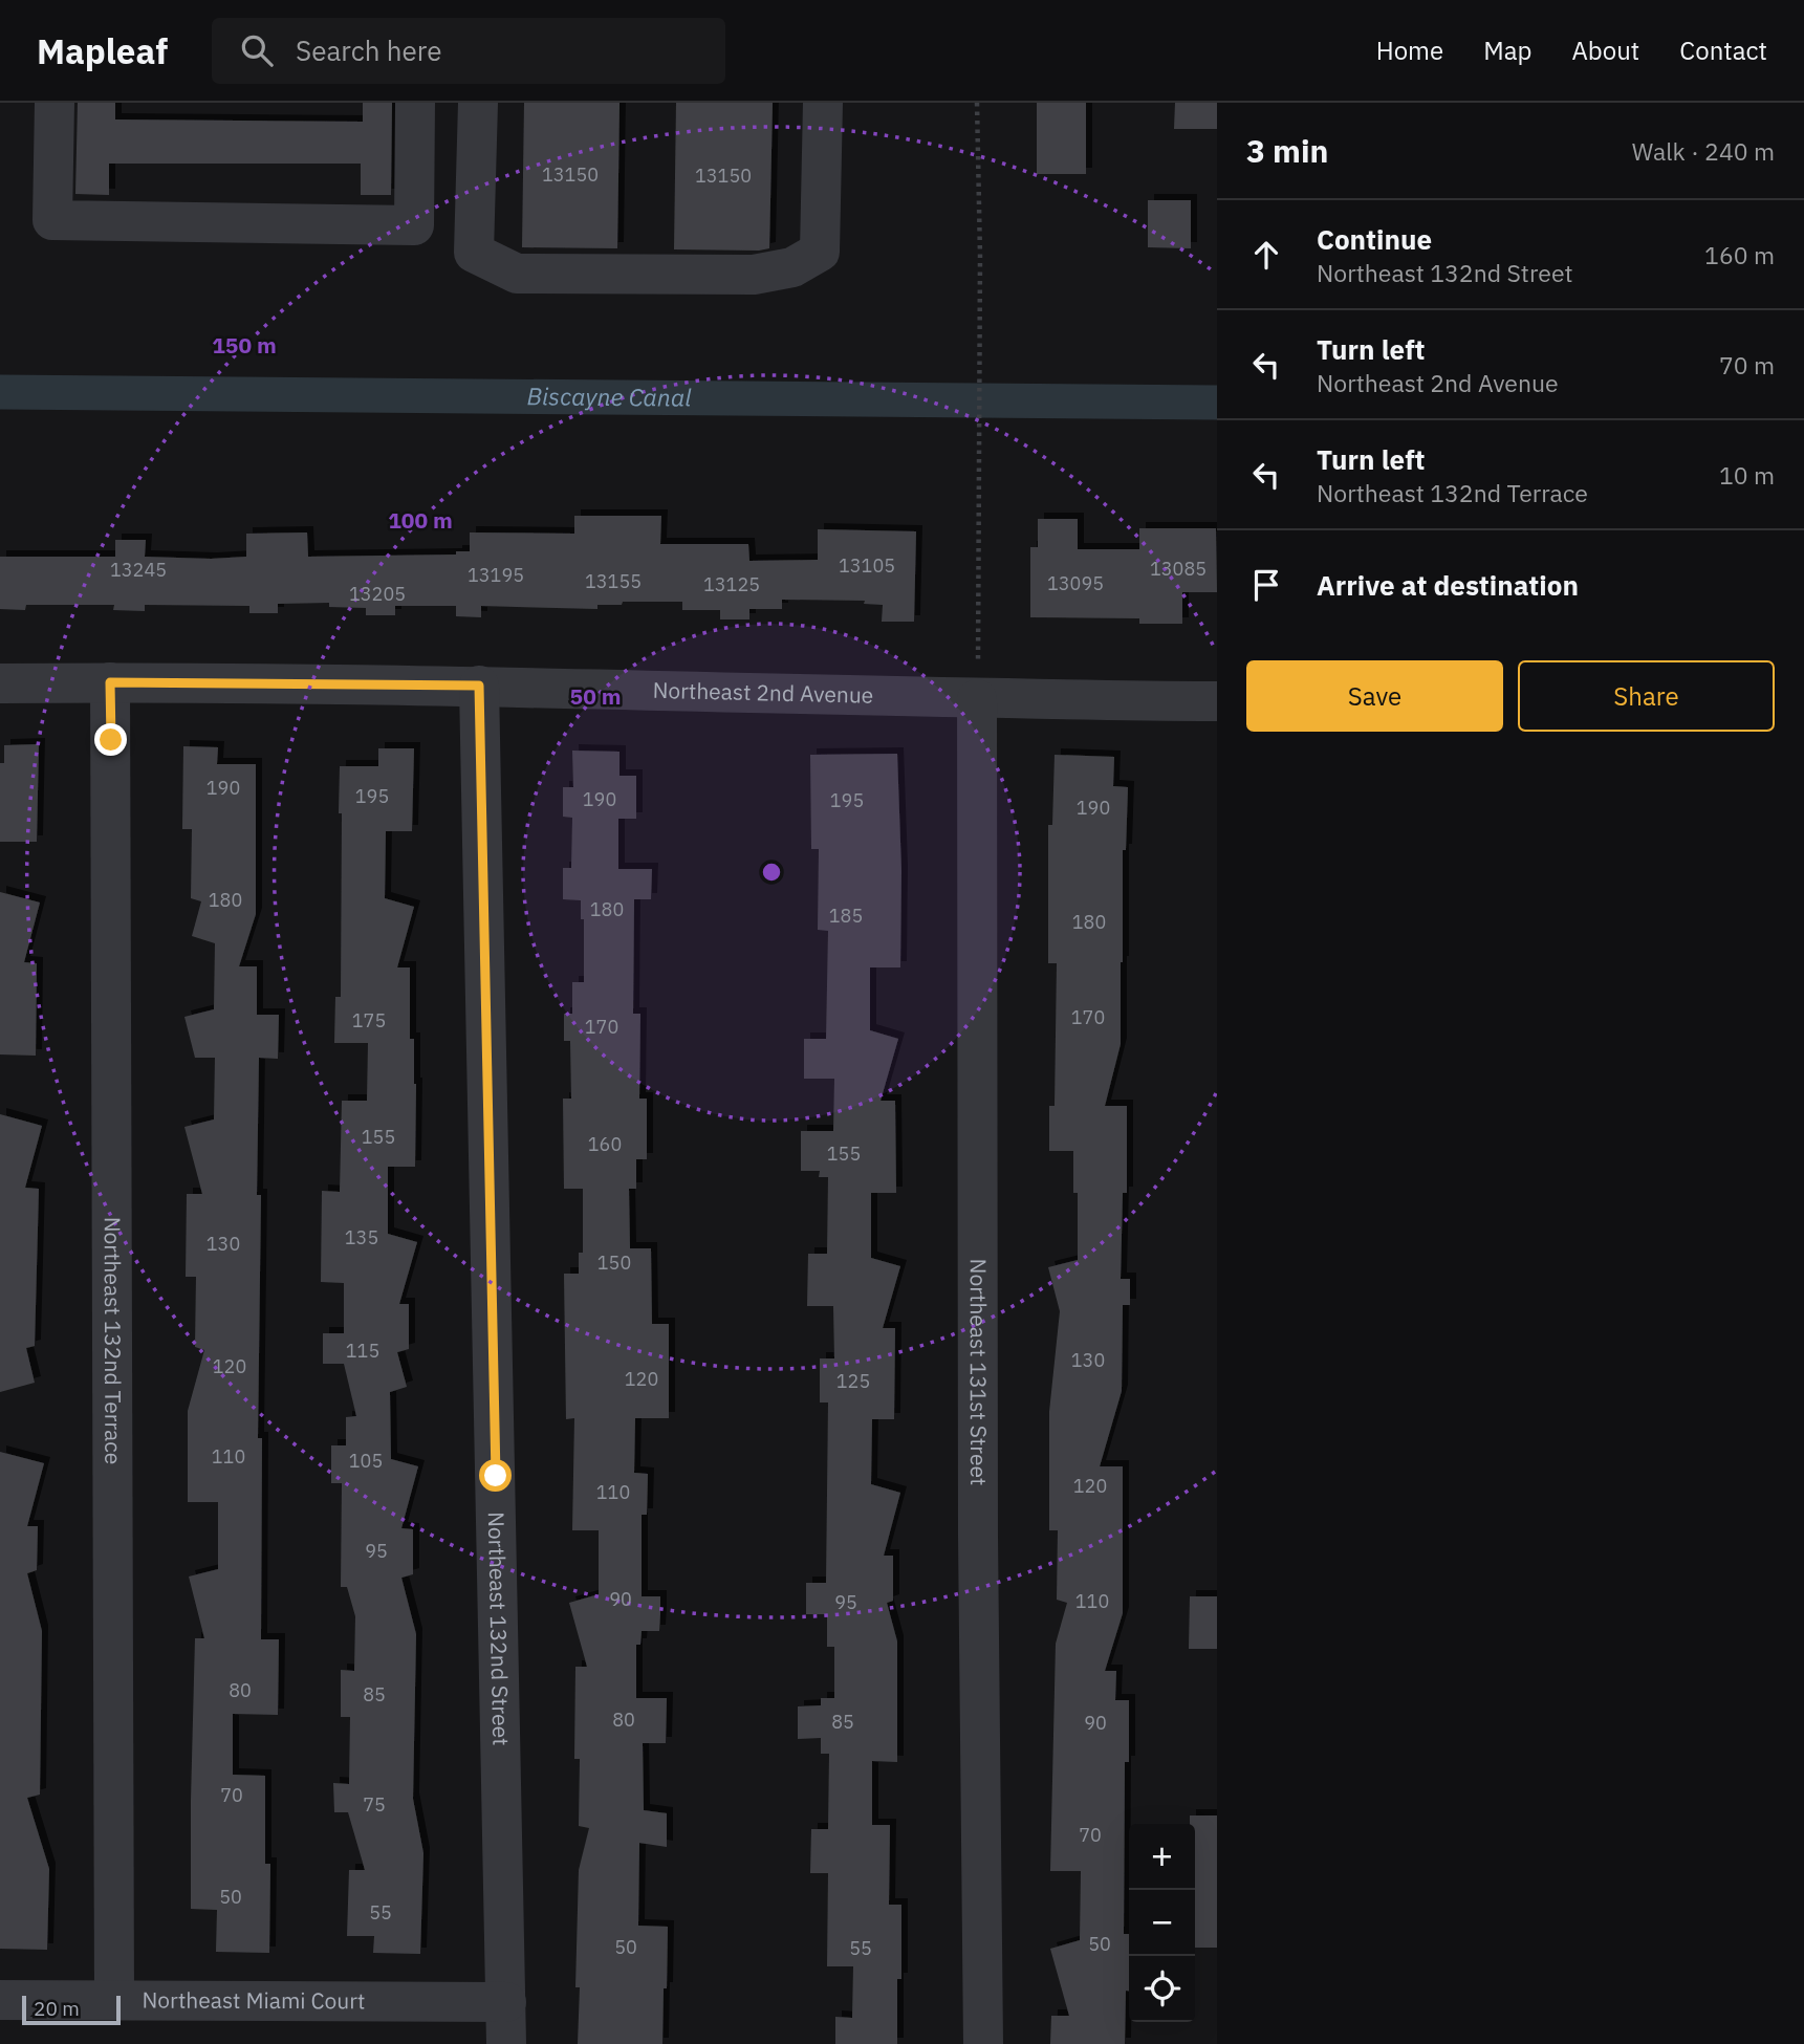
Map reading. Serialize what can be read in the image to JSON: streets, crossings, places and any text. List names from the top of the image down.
{
  "streets": {
    "street": [
      "Northeast 2nd Avenue",
      "Northeast 132nd Terrace",
      "Northeast 131st Street",
      "Northeast 132nd Street",
      "Northeast Miami Court"
    ]
  },
  "crossings": [
    ["Northeast 2nd Avenue", "Northeast 132nd Terrace"],
    ["Northeast 2nd Avenue", "Northeast 131st Street"],
    ["Northeast 2nd Avenue", "Northeast 132nd Street"],
    ["Northeast 132nd Terrace", "Northeast Miami Court"],
    ["Northeast 132nd Street", "Northeast Miami Court"]
  ],
  "water": ["Biscayne Canal"],
  "house_numbers": [
    "13150",
    "13150",
    "13105",
    "13085",
    "13245",
    "13195",
    "13155",
    "13095",
    "13125",
    "13205",
    "190",
    "195",
    "190",
    "195",
    "190",
    "180",
    "180",
    "185",
    "180",
    "170",
    "175",
    "170",
    "155",
    "160",
    "155",
    "135",
    "130",
    "150",
    "115",
    "130",
    "120",
    "120",
    "125",
    "110",
    "105",
    "120",
    "110",
    "95",
    "90",
    "110",
    "95",
    "80",
    "85",
    "80",
    "85",
    "90",
    "70",
    "75",
    "70",
    "50",
    "55",
    "50",
    "50",
    "55"
  ],
  "scale_bar": "20 m",
  "page": {
    "header": "Mapleaf",
    "search": "Search here",
    "nav": [
      "Home",
      "Map",
      "About",
      "Contact"
    ],
    "heading": ["3 min", "Walk · 240 m"],
    "list": [
      ["Continue", "Northeast 132nd Street", "160 m"],
      ["Turn left", "Northeast 2nd Avenue", "70 m"],
      ["Turn left", "Northeast 132nd Terrace", "10 m"],
      "Arrive at destination"
    ],
    "buttons": ["Save", "Share"],
    "map_buttons": ["+", "−"],
    "scale": "20 m"
  },
  "rings": ["150 m", "100 m", "50 m"]
}
